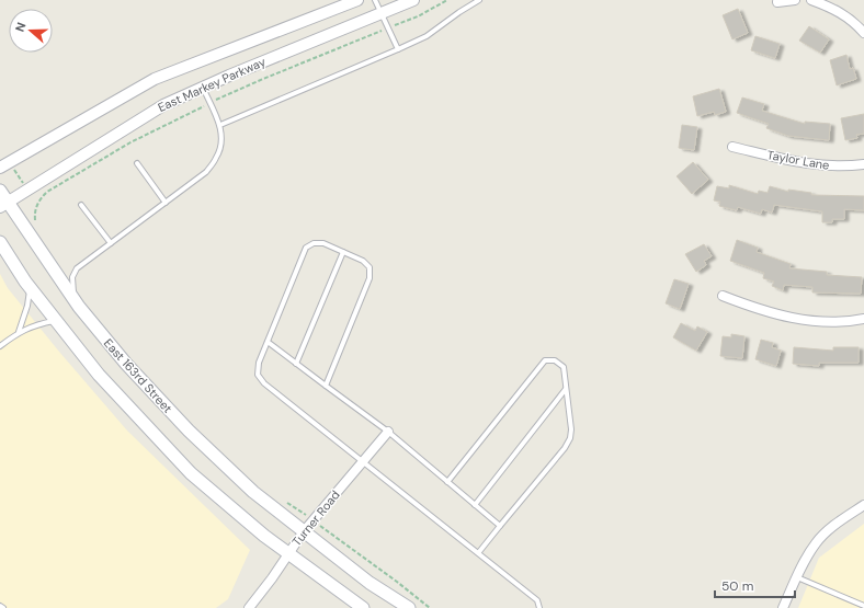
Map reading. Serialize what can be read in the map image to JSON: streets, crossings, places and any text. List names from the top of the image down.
{
  "streets": {
    "main road": ["East 163rd Street"],
    "street": ["East Markey Parkway", "Taylor Lane", "Turner Road"]
  },
  "crossings": [
    ["East Markey Parkway", "East 163rd Street"],
    ["East 163rd Street", "Turner Road"]
  ],
  "scale_bar": "50 m",
  "north": "left"
}
